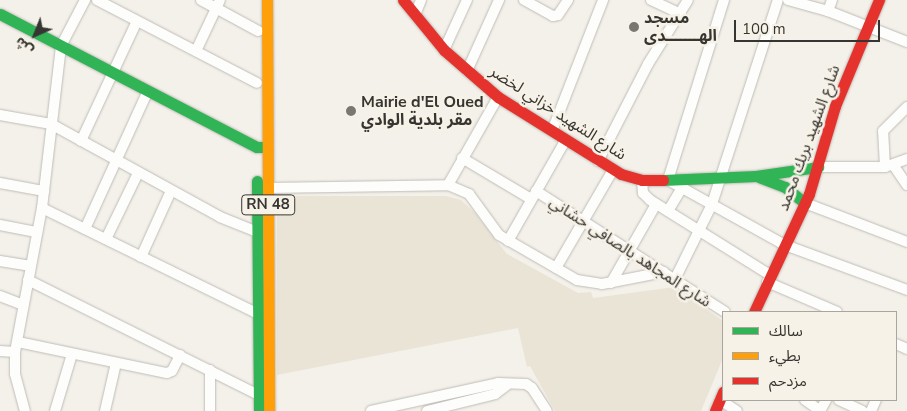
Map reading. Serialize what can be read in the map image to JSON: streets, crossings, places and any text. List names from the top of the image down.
{
  "streets": {
    "main road": ["شارع الشهيد خزاني لخضر", "شارع الشهيد بريك محمد", "RN 48"],
    "street": ["شارع المجاهد بالصافي حشاني"]
  },
  "crossings": [
    ["شارع الشهيد خزاني لخضر", "شارع الشهيد بريك محمد"]
  ],
  "places": ["مسجد الهـــــــدى", "Mairie d'El Oued مقر بلدية الوادي"],
  "legend": ["سالك", "بطيء", "مزدحم"],
  "scale_bar": "100 m",
  "north": "bottom left"
}
